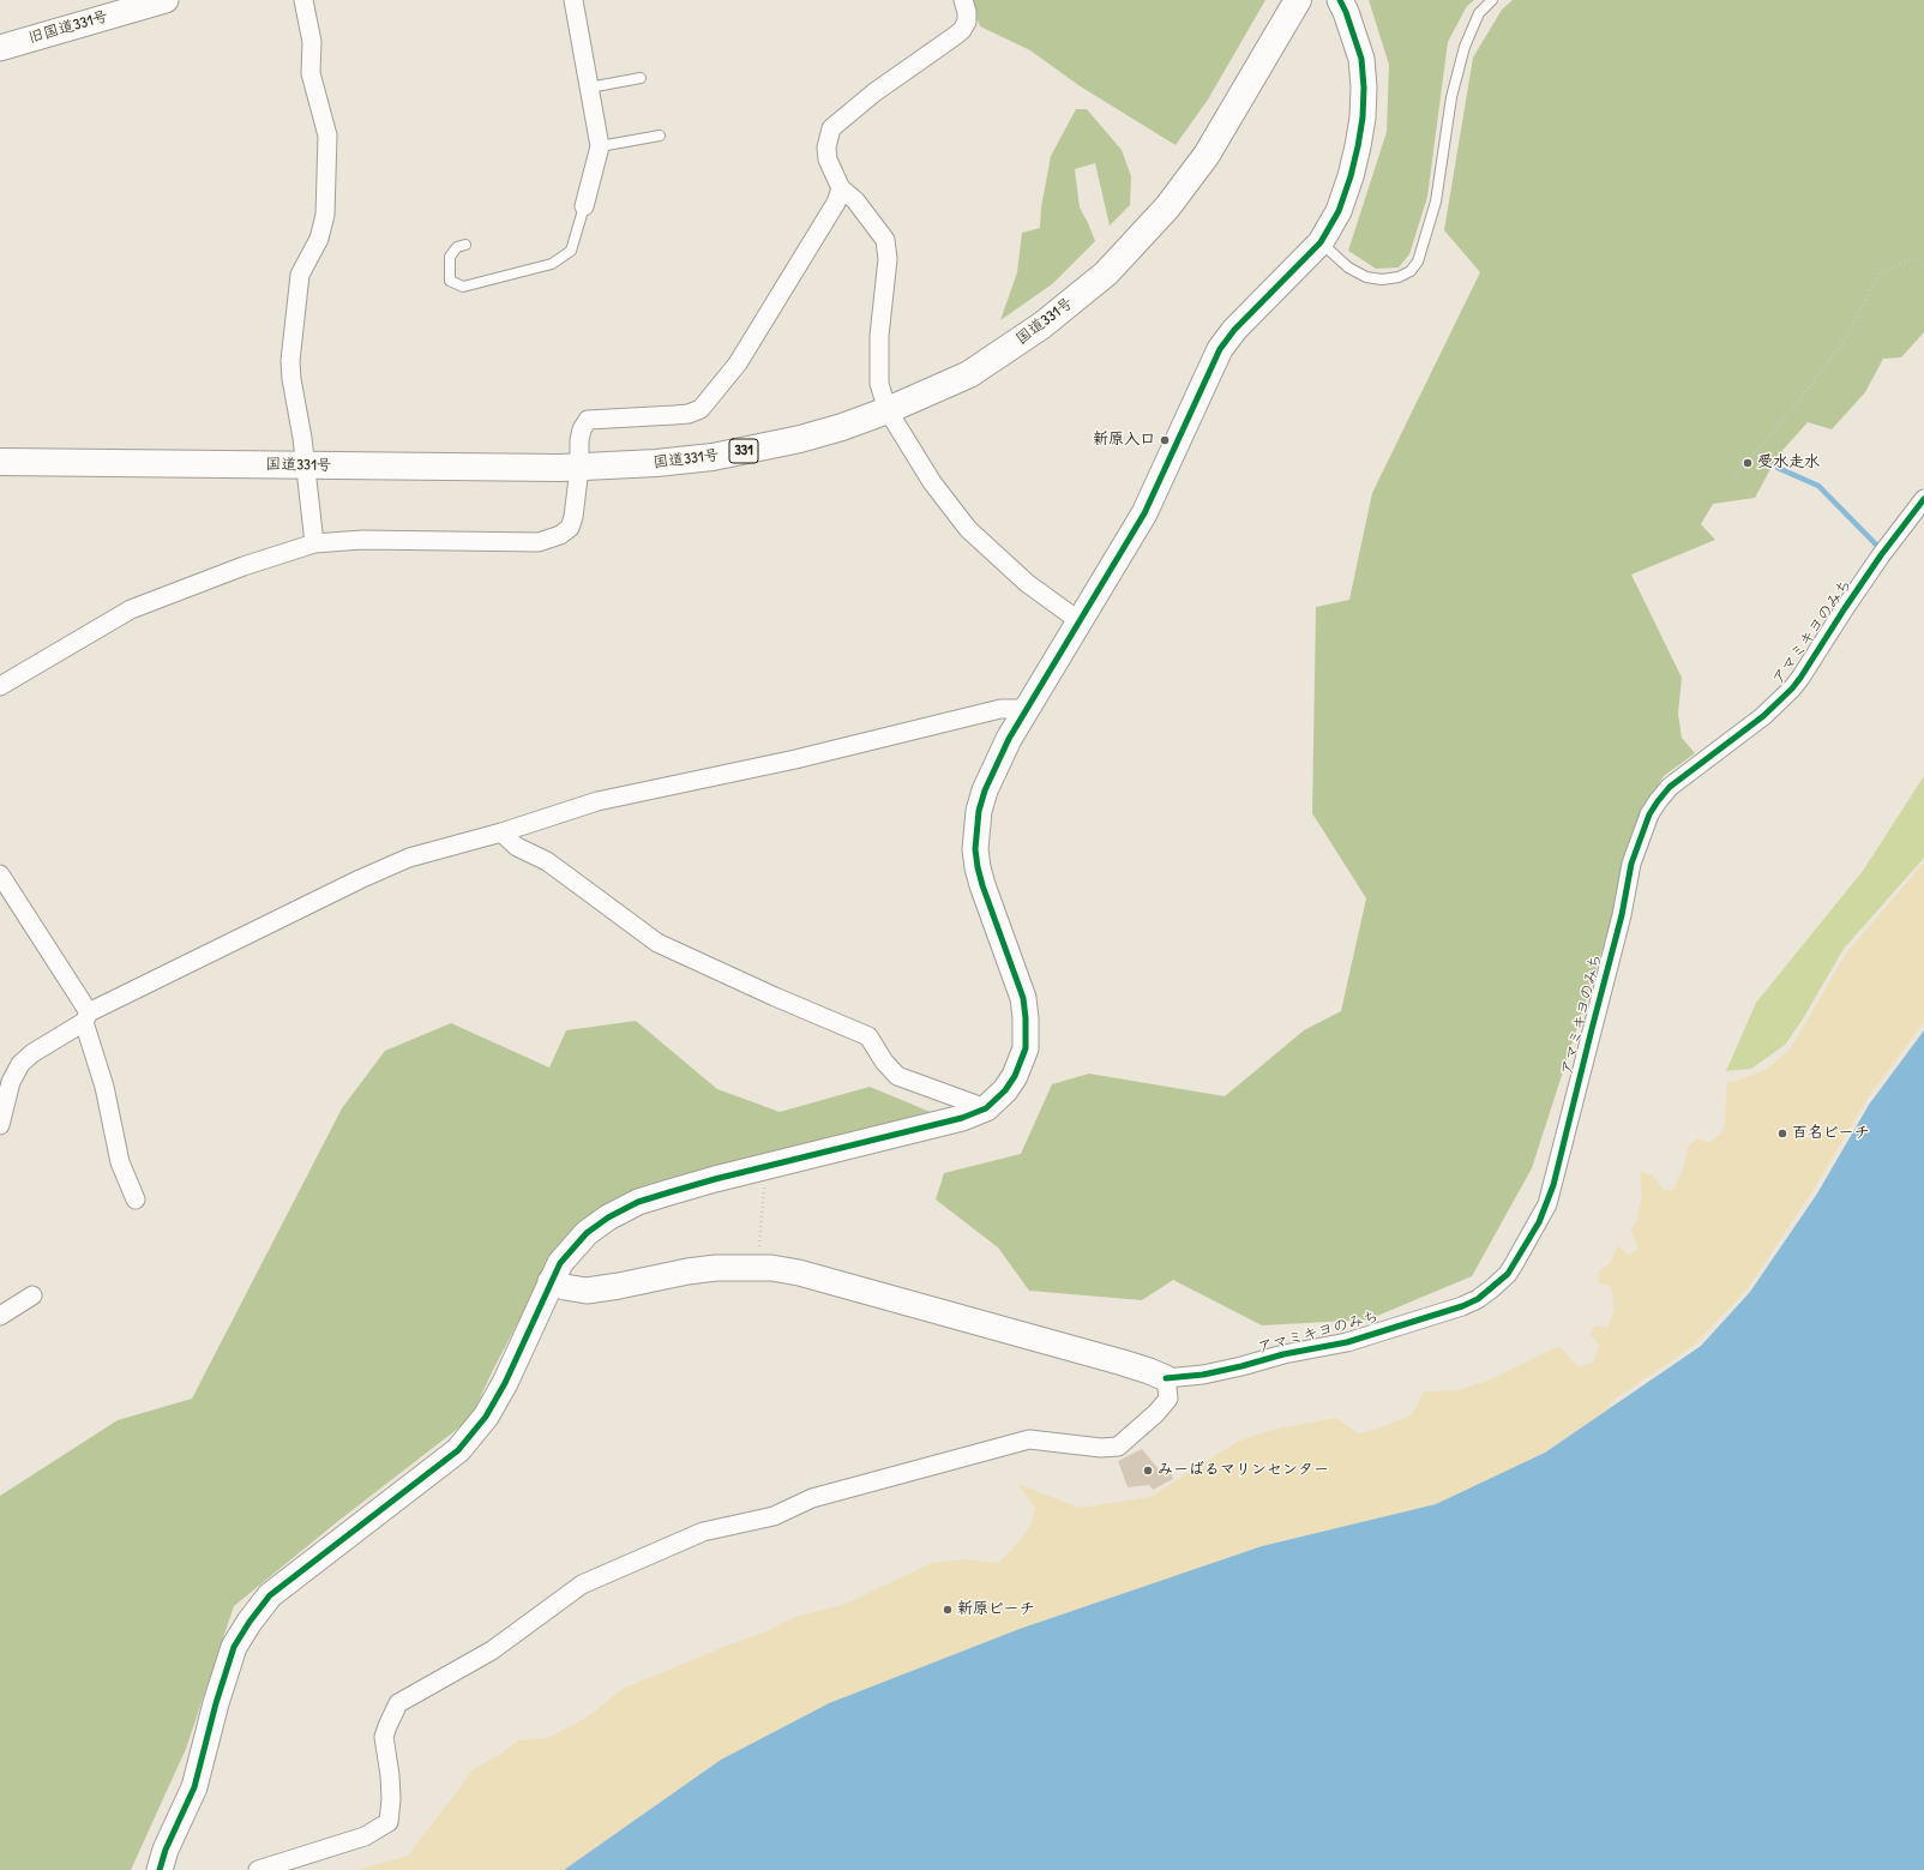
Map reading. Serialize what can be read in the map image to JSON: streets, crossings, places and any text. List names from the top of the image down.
{
  "streets": {
    "highway": ["国道331号", "331"],
    "street": ["旧国道331号", "アマミキヨのみち"]
  },
  "places": [
    "新原入口",
    "受水走水",
    "百名ビーチ",
    "みーばるマリンセンター",
    "新原ビーチ"
  ]
}
